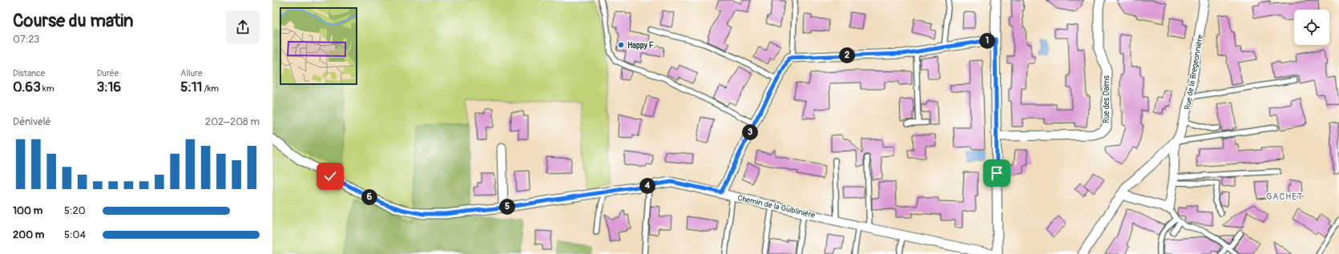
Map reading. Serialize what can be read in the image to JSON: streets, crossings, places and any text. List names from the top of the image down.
{
  "streets": {
    "street": ["Rue de la Bregeonnière", "Rue des Daims", "Chemin de la Guiblinière"]
  },
  "districts": ["GACHET"],
  "places": ["Happy F."],
  "page": {
    "heading": ["Course du matin", "07:23"],
    "pins": [
      "1",
      "2",
      "3",
      "4",
      "6",
      "5"
    ],
    "stats": [
      ["Distance", "0.63 km"],
      ["Durée", "3:16"],
      ["Allure", "5:11 /km"]
    ],
    "chart": ["Dénivelé", "202–208 m"],
    "list": [
      {
        "name": "100 m",
        "note": "5:20"
      },
      {
        "name": "200 m",
        "note": "5:04"
      }
    ]
  }
}
